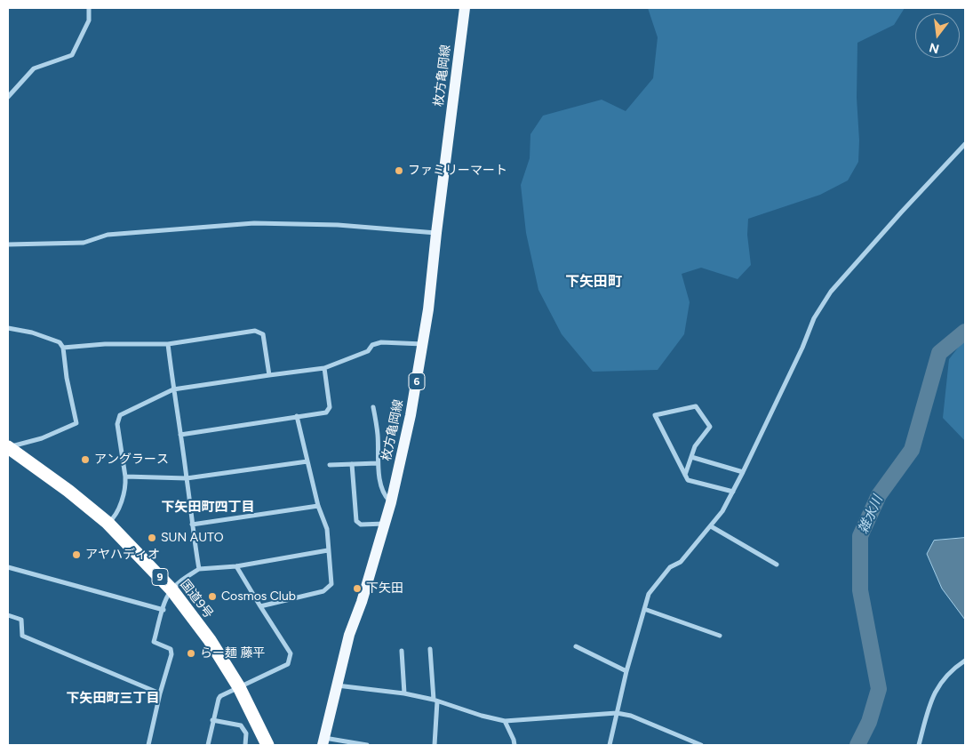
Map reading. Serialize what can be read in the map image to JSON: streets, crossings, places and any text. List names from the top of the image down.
{
  "streets": {
    "highway": ["9", "国道9号"],
    "main road": ["枚方亀岡線", "6"]
  },
  "districts": ["下矢田町", "下矢田町四丁目", "下矢田町三丁目"],
  "water": ["雑水川"],
  "places": [
    "ファミリーマート",
    "アングラース",
    "SUN AUTO",
    "アヤハディオ",
    "下矢田",
    "Cosmos Club",
    "らー麺 藤平"
  ],
  "north": "bottom"
}
